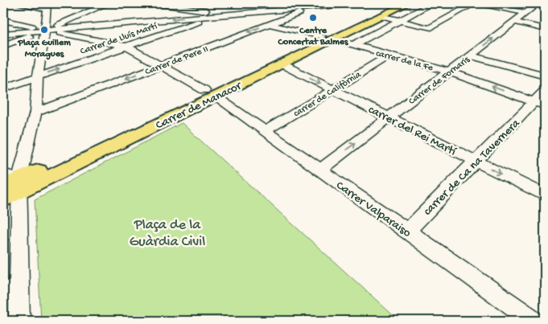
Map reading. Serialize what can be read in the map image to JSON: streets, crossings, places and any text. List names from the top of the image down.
{
  "streets": {
    "main road": ["Carrer de Manacor"],
    "street": [
      "Carrer de Lluís Martí",
      "Carrer de Pere II",
      "carrer de la Fe",
      "Carrer de Fornaris",
      "carrer de Califòrnia",
      "carrer del Rei Martí",
      "carrer de Ca na Tavernera",
      "Carrer Valparaiso"
    ]
  },
  "crossings": [
    ["Carrer de Lluís Martí", "Carrer Valparaiso"],
    ["Carrer de Pere II", "carrer de la Fe"],
    ["Carrer de Pere II", "Carrer Valparaiso"],
    ["carrer de la Fe", "Carrer de Fornaris"],
    ["carrer de la Fe", "carrer de Califòrnia"],
    ["carrer de la Fe", "Carrer de Manacor"],
    ["carrer de la Fe", "carrer de Ca na Tavernera"],
    ["Carrer de Fornaris", "carrer del Rei Martí"],
    ["Carrer de Fornaris", "Carrer Valparaiso"],
    ["carrer de Califòrnia", "carrer del Rei Martí"],
    ["carrer de Califòrnia", "Carrer Valparaiso"],
    ["Carrer de Manacor", "carrer del Rei Martí"],
    ["Carrer de Manacor", "Carrer Valparaiso"],
    ["carrer del Rei Martí", "carrer de Ca na Tavernera"],
    ["carrer de Ca na Tavernera", "Carrer Valparaiso"]
  ],
  "one_way": ["Carrer de Fornaris", "carrer del Rei Martí"],
  "parks": ["Plaça de la Guàrdia Civil"],
  "places": ["Centre Concertat Balmes", "Plaça Guillem Moragues"]
}
